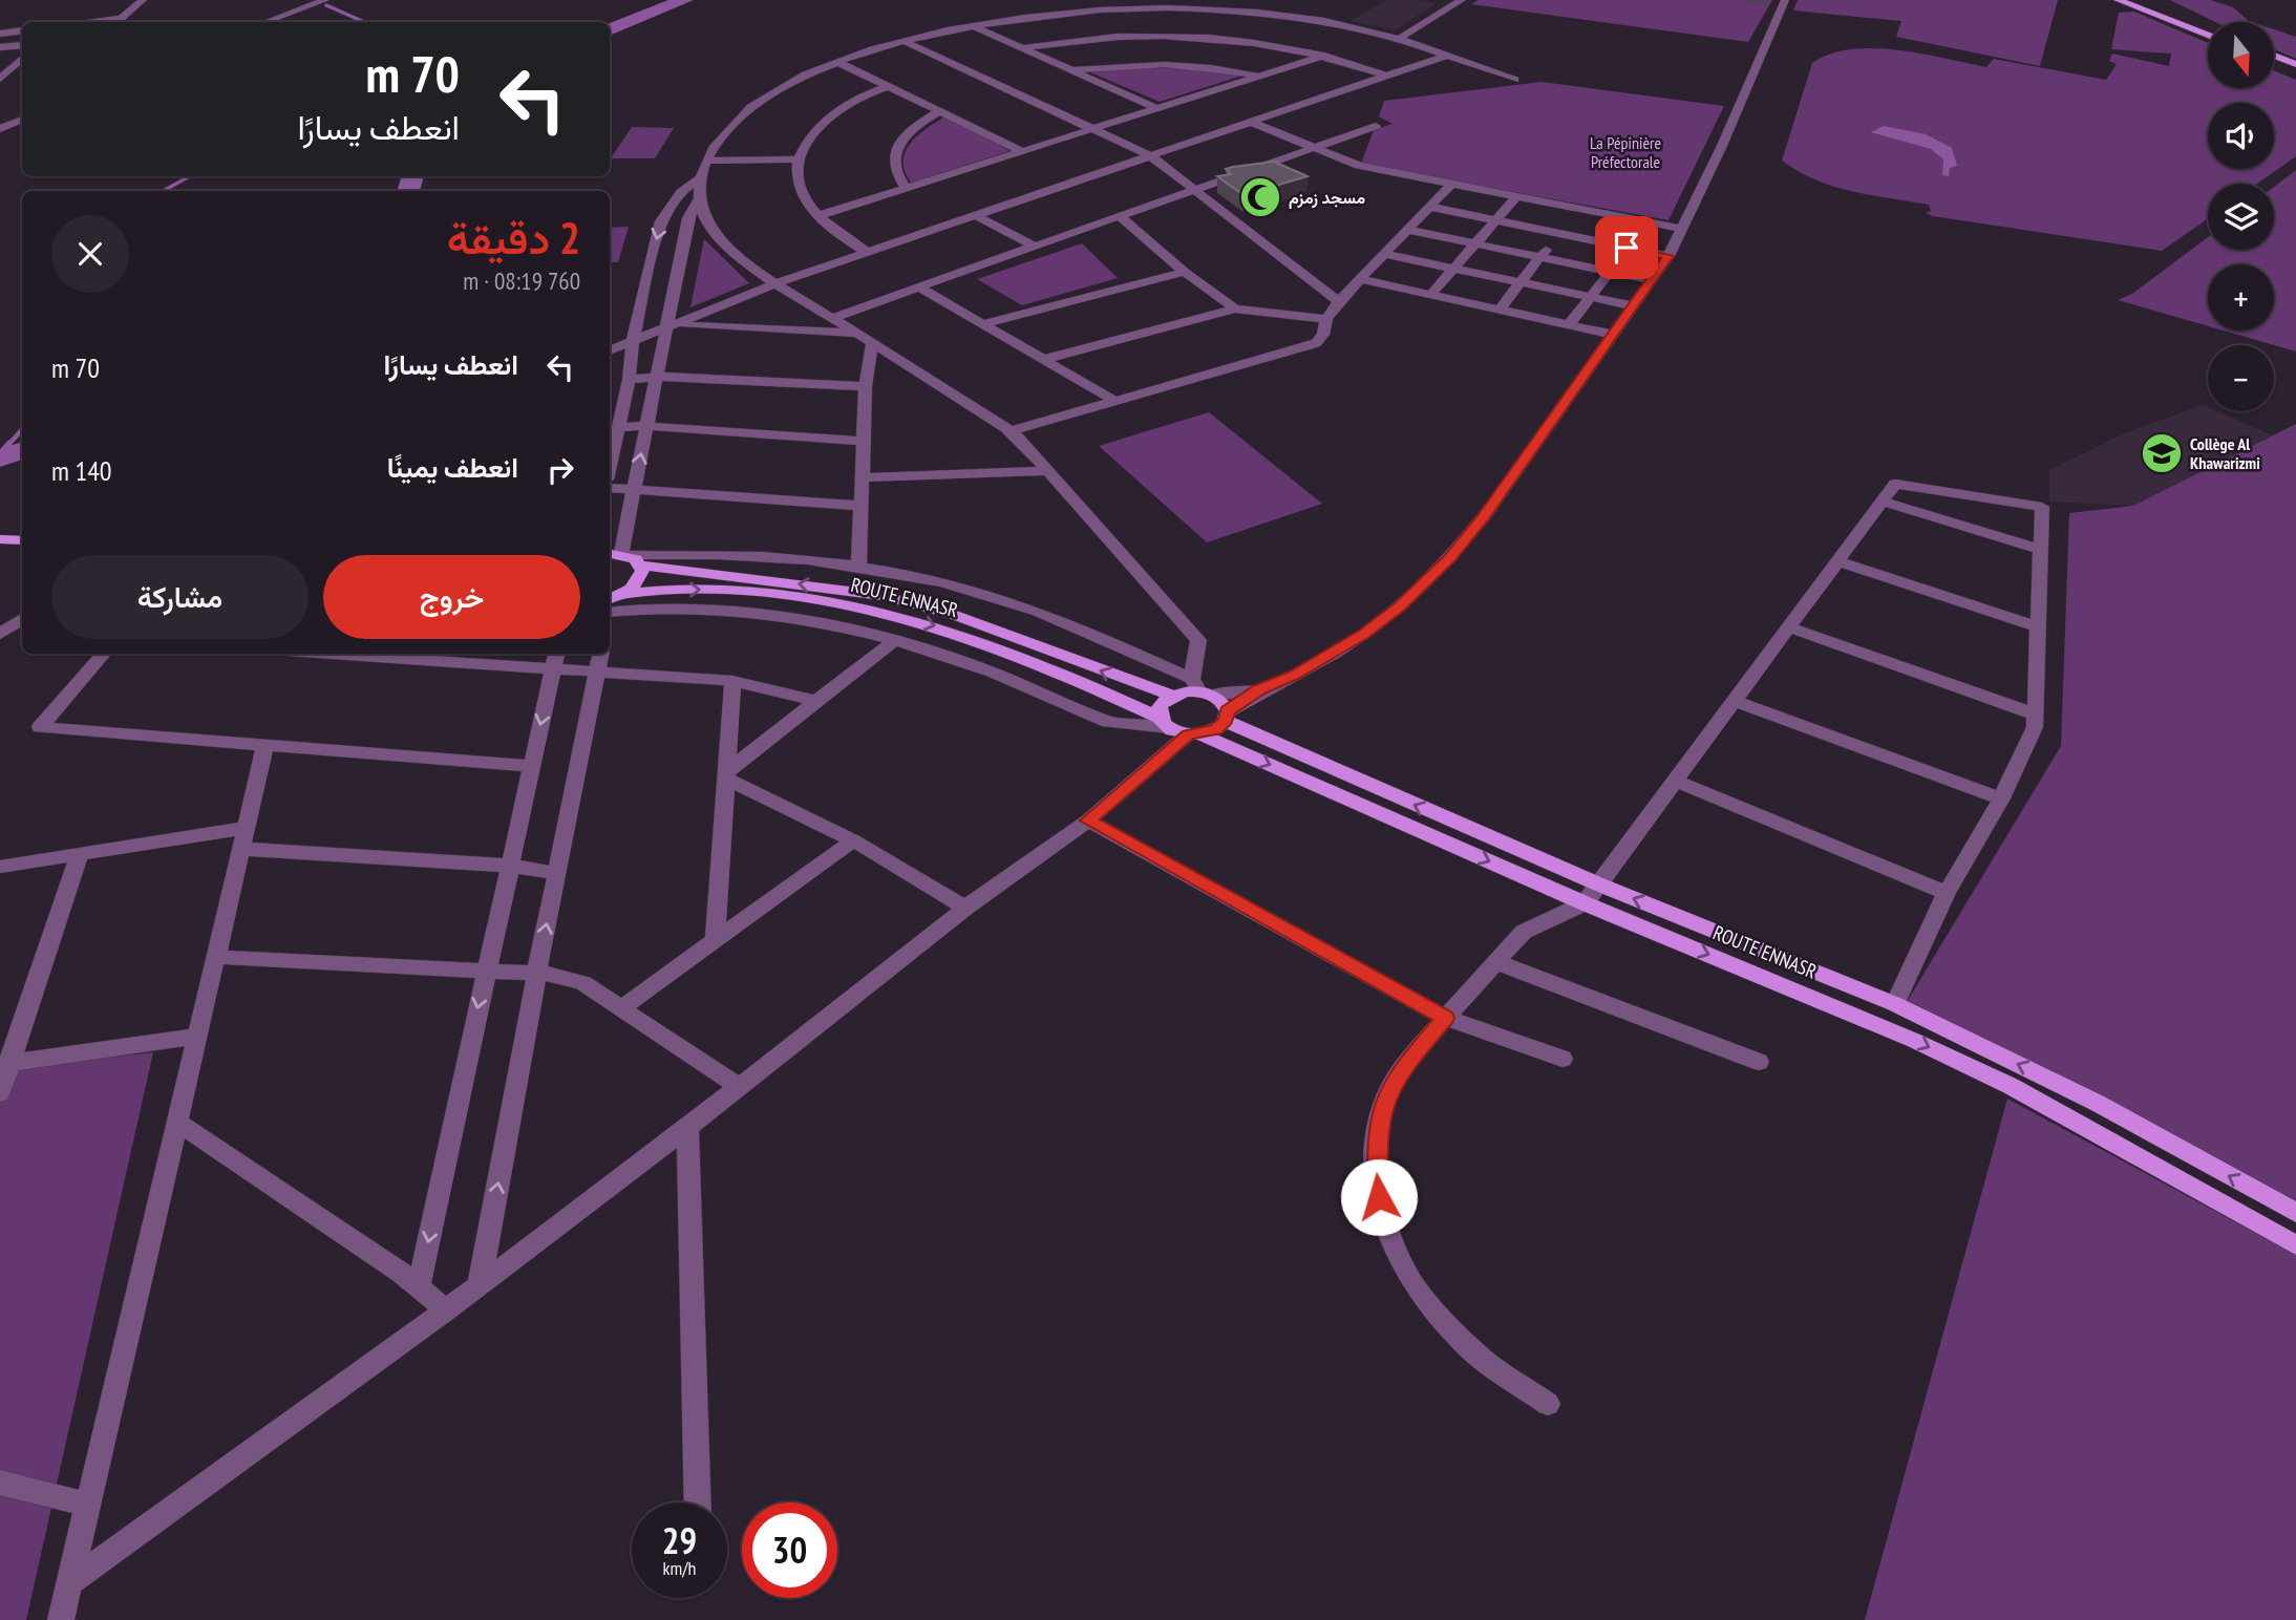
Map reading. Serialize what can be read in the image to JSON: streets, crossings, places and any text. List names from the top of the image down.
{
  "streets": {
    "main road": ["ROUTE ENNASR"]
  },
  "parks": ["La Pépinière Préfectorale"],
  "places": {
    "mosque": ["مسجد زمزم"],
    "school or university": ["Collège Al Khawarizmi"]
  },
  "north": "bottom",
  "page": {
    "map_buttons": ["+", "−"],
    "turn": ["70 m", "انعطف يسارًا"],
    "heading": ["2 دقيقة", "760 m · 08:19"],
    "list": [
      {
        "name": "انعطف يسارًا",
        "value": "70 m"
      },
      {
        "name": "انعطف يمينًا",
        "value": "140 m"
      }
    ],
    "buttons": ["خروج", "مشاركة"],
    "speed": "29 km/h",
    "limit": "30"
  }
}
